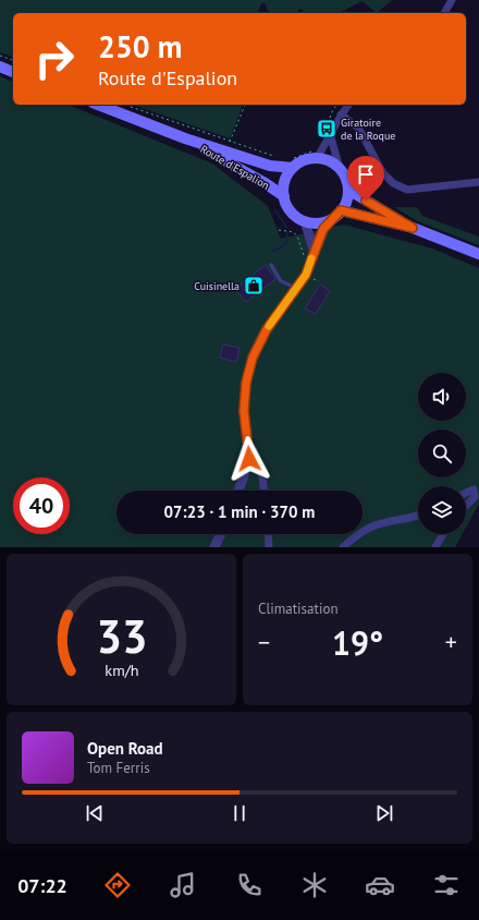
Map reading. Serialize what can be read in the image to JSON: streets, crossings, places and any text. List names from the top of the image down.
{
  "streets": {
    "main road": ["Route d'Espalion"]
  },
  "places": {
    "bus stop": ["Giratoire de la Roque"],
    "shop": ["Cuisinella"]
  },
  "page": {
    "turn": ["250 m", "Route d'Espalion"],
    "limit": "40",
    "trip": "07:23 · 1 min · 370 m",
    "tile": "Climatisation",
    "heat": ["−", "19°", "+"],
    "song": ["Open Road", "Tom Ferris"],
    "tabs": "07:22",
    "gauge": ["33", "km/h"]
  }
}
